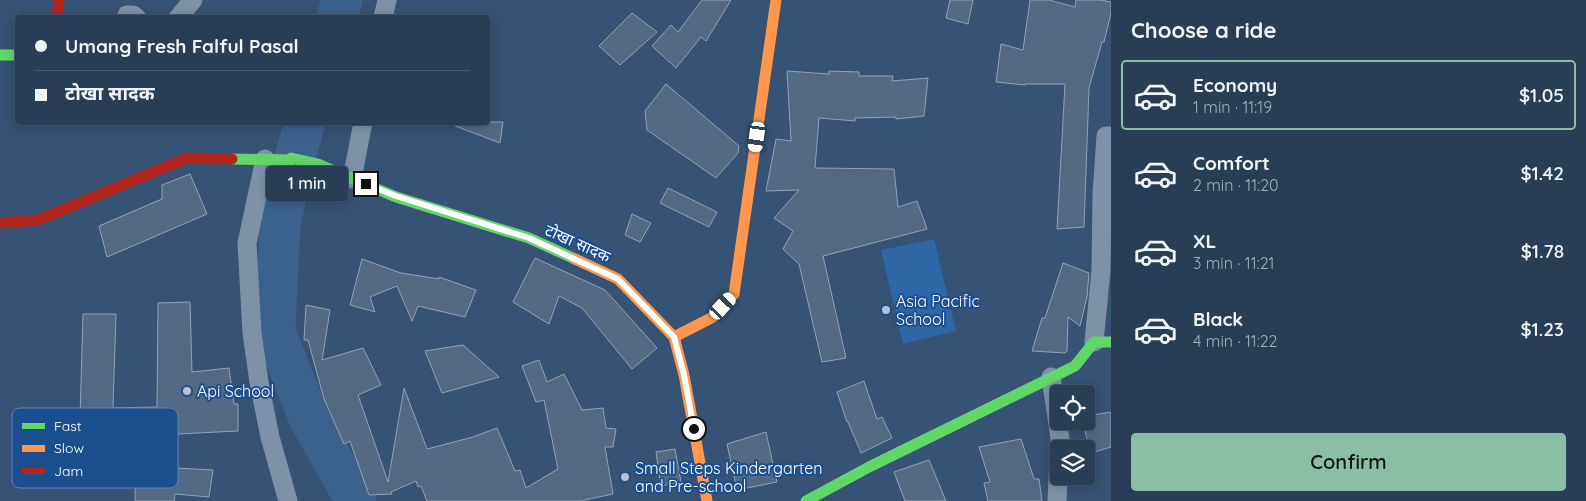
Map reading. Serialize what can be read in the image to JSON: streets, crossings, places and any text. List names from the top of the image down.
{
  "streets": {
    "main road": ["टोखा सादक"]
  },
  "places": ["Asia Pacific School", "Api School", "Small Steps Kindergarten and Pre-school"],
  "legend": ["Fast", "Slow", "Jam"],
  "page": {
    "heading": "Choose a ride",
    "banner": ["Umang Fresh Falful Pasal", "टोखा सादक"],
    "list": [
      {
        "name": "Economy",
        "note": "1 min · 11:19",
        "value": "$1.05"
      },
      {
        "name": "Comfort",
        "note": "2 min · 11:20",
        "value": "$1.42"
      },
      {
        "name": "XL",
        "note": "3 min · 11:21",
        "value": "$1.78"
      },
      {
        "name": "Black",
        "note": "4 min · 11:22",
        "value": "$1.23"
      }
    ],
    "bubble": "1 min",
    "buttons": "Confirm"
  }
}
